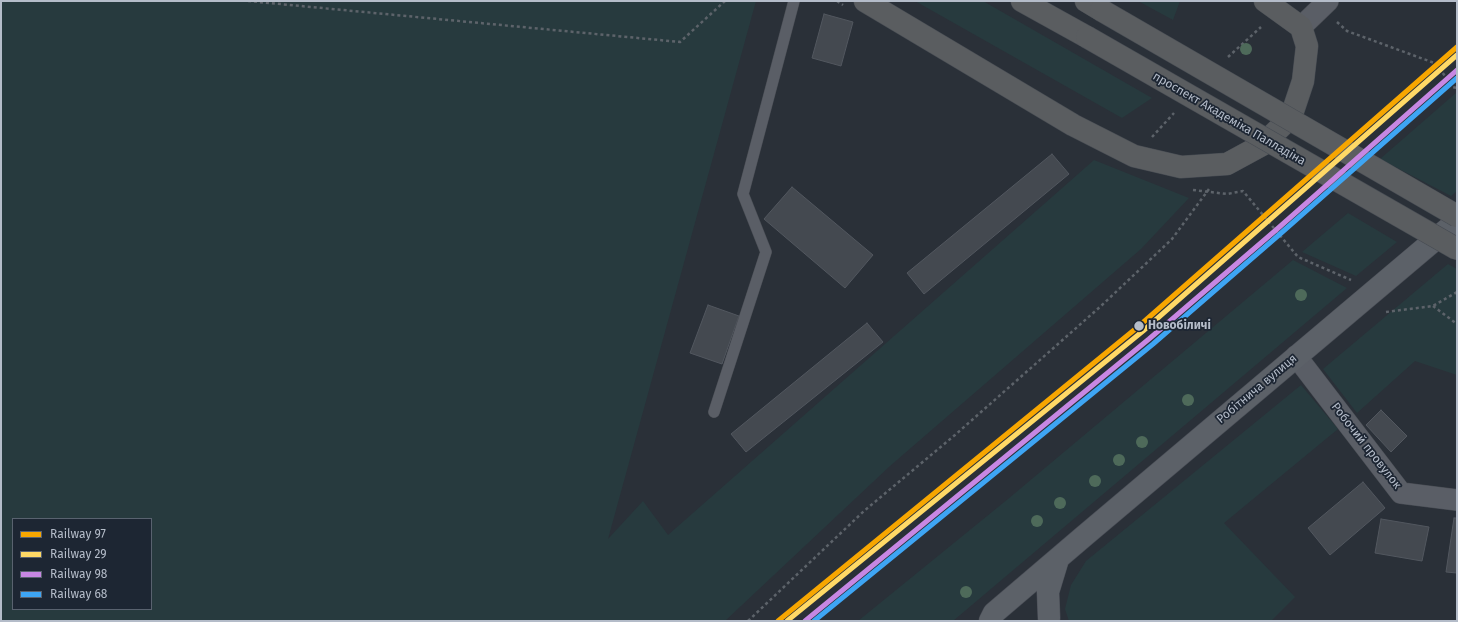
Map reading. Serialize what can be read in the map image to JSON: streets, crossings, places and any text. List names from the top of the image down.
{
  "streets": {
    "highway": ["проспект Академіка Палладіна"],
    "main road": ["Робітнича вулиця"],
    "street": ["Робочий провулок"]
  },
  "crossings": [
    ["Робітнича вулиця", "Робочий провулок"]
  ],
  "places": ["Новобіличі"],
  "lines": [
    "rail line 97",
    "rail line 29",
    "rail line 98",
    "rail line 68"
  ],
  "legend": [
    "Railway 97",
    "Railway 29",
    "Railway 98",
    "Railway 68"
  ]
}
